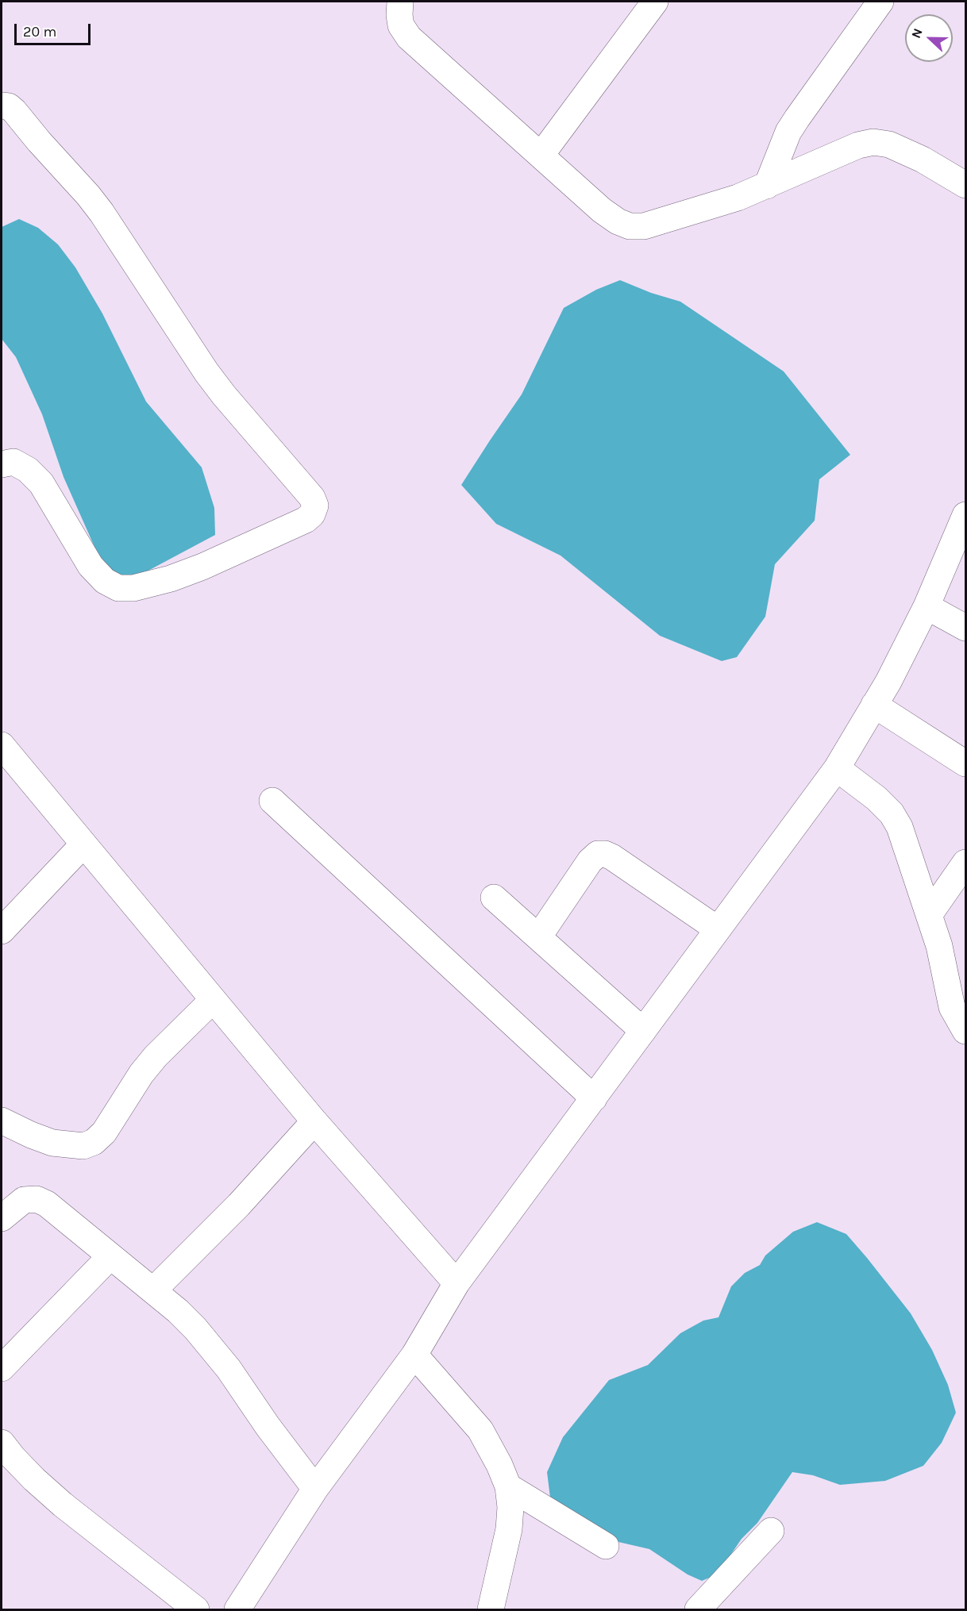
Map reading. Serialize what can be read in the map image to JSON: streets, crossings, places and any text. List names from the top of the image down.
{
  "scale_bar": "20 m",
  "north": "left"
}
